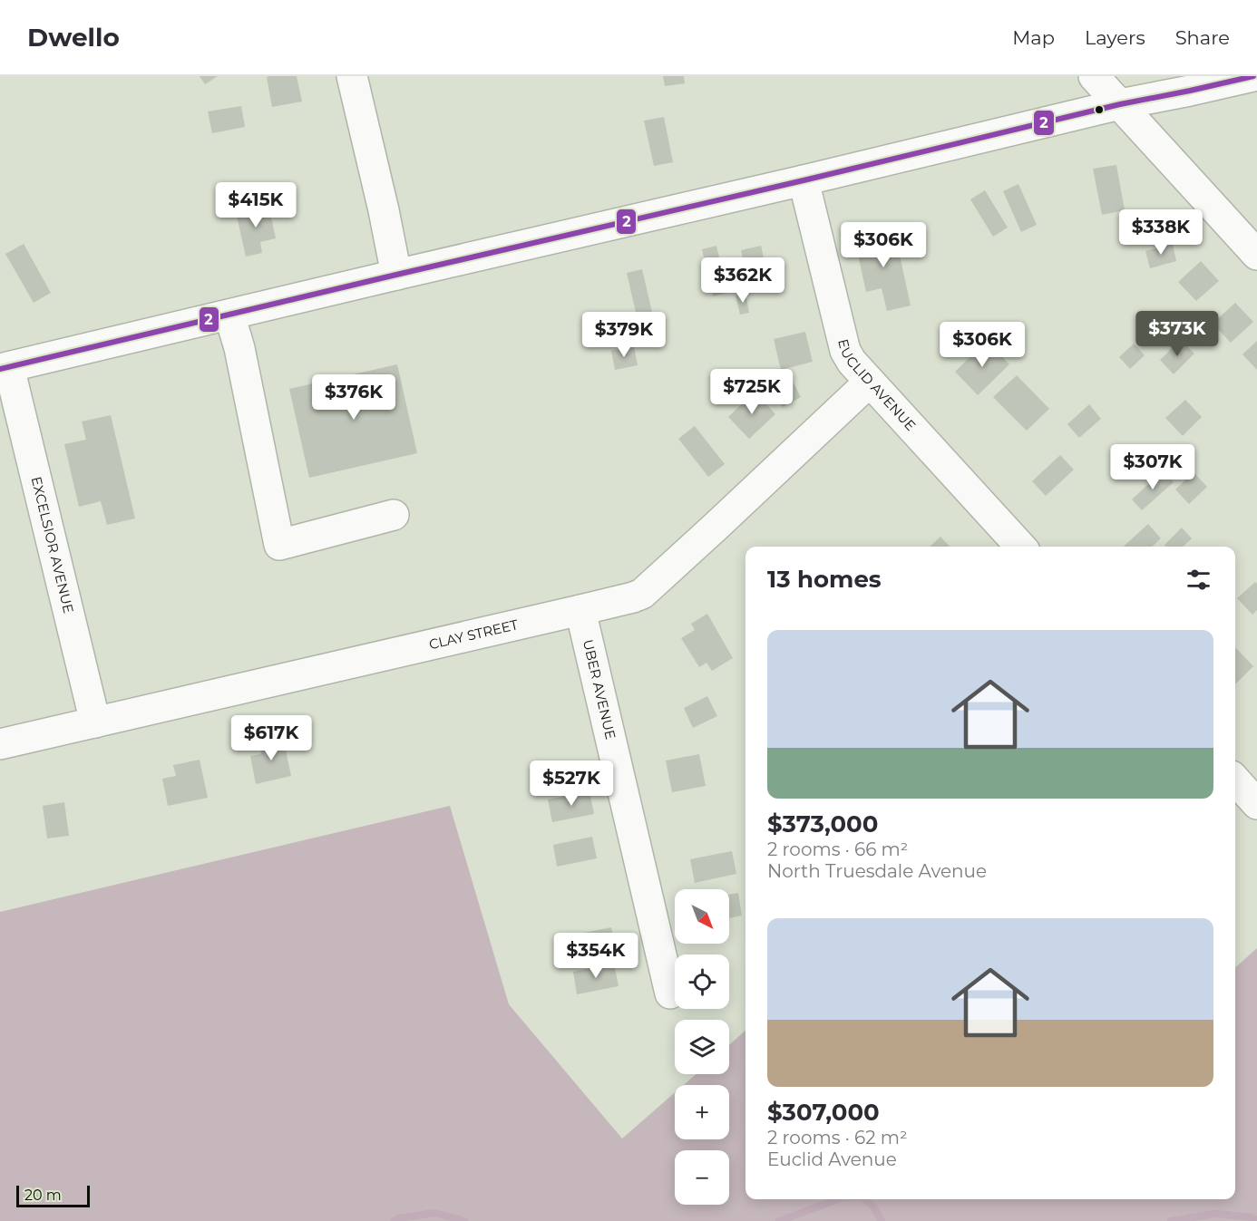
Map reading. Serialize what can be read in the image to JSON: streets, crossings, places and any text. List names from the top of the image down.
{
  "streets": {
    "main road": [
      "EUCLID AVENUE",
      "EXCELSIOR AVENUE",
      "CLAY STREET",
      "UBER AVENUE"
    ]
  },
  "crossings": [
    ["EUCLID AVENUE", "CLAY STREET"],
    ["EXCELSIOR AVENUE", "CLAY STREET"],
    ["CLAY STREET", "UBER AVENUE"]
  ],
  "lines": ["transit line 2"],
  "scale_bar": "20 m",
  "north": "bottom right",
  "page": {
    "header": "Dwello",
    "nav": ["Map", "Layers", "Share"],
    "price": [
      "$415K",
      "$338K",
      "$306K",
      "$362K",
      "$373K",
      "$379K",
      "$306K",
      "$725K",
      "$376K",
      "$307K",
      "$617K",
      "$527K",
      "$354K"
    ],
    "heading": "13 homes",
    "list": [
      {
        "name": "$373,000",
        "note": "2 rooms · 66 m² · North Truesdale Avenue"
      },
      {
        "name": "$307,000",
        "note": "2 rooms · 62 m² · Euclid Avenue"
      }
    ],
    "map_buttons": ["+", "−"],
    "scale": "20 m"
  }
}
